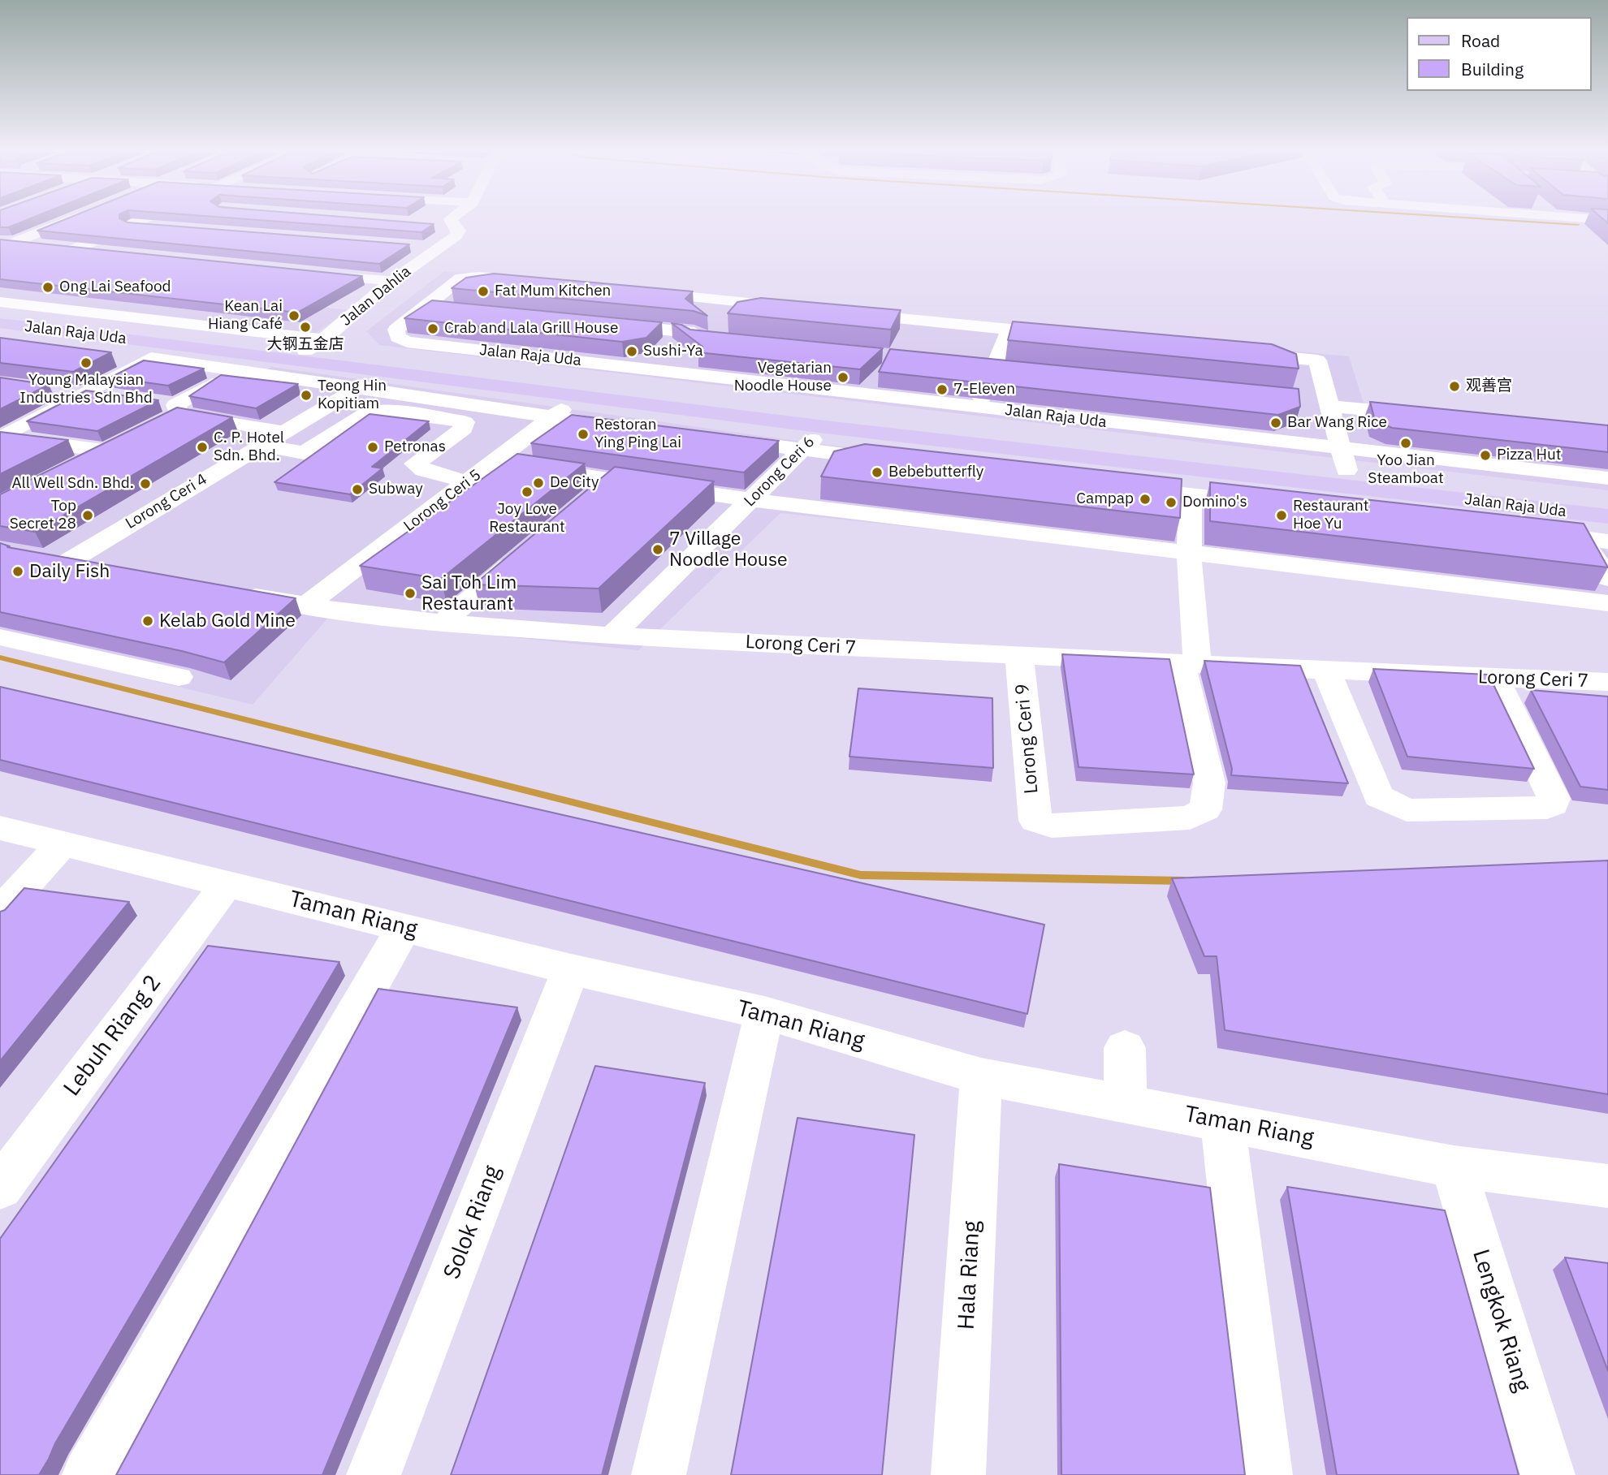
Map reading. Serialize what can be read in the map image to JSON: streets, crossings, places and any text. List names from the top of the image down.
{
  "streets": {
    "main road": ["Jalan Raja Uda"],
    "street": [
      "Jalan Dahlia",
      "Lorong Ceri 6",
      "Lorong Ceri 5",
      "Lorong Ceri 4",
      "Lorong Ceri 7",
      "Lorong Ceri 9",
      "Taman Riang",
      "Lebuh Riang 2",
      "Solok Riang",
      "Hala Riang",
      "Lengkok Riang"
    ]
  },
  "crossings": [
    ["Jalan Dahlia", "Jalan Raja Uda"],
    ["Jalan Raja Uda", "Lorong Ceri 6"],
    ["Jalan Raja Uda", "Lorong Ceri 5"],
    ["Jalan Raja Uda", "Lorong Ceri 4"],
    ["Lorong Ceri 6", "Lorong Ceri 7"],
    ["Lorong Ceri 5", "Lorong Ceri 7"],
    ["Lorong Ceri 7", "Lorong Ceri 9"],
    ["Taman Riang", "Lebuh Riang 2"],
    ["Taman Riang", "Solok Riang"],
    ["Taman Riang", "Hala Riang"],
    ["Taman Riang", "Lengkok Riang"]
  ],
  "places": [
    "Ong Lai Seafood",
    "Fat Mum Kitchen",
    "Kean Lai Hiang Café",
    "大钢五金店",
    "Crab and Lala Grill House",
    "Sushi-Ya",
    "Young Malaysian Industries Sdn Bhd",
    "Vegetarian Noodle House",
    "观善宫",
    "7-Eleven",
    "Teong Hin Kopitiam",
    "Bar Wang Rice",
    "Restoran Ying Ping Lai",
    "Yoo Jian Steamboat",
    "C. P. Hotel Sdn. Bhd.",
    "Petronas",
    "Pizza Hut",
    "Bebebutterfly",
    "De City",
    "All Well Sdn. Bhd.",
    "Subway",
    "Joy Love Restaurant",
    "Campap",
    "Domino's",
    "Top Secret 28",
    "Restaurant Hoe Yu",
    "7 Village Noodle House",
    "Daily Fish",
    "Sai Toh Lim Restaurant",
    "Kelab Gold Mine"
  ],
  "legend": ["Road", "Building"]
}
